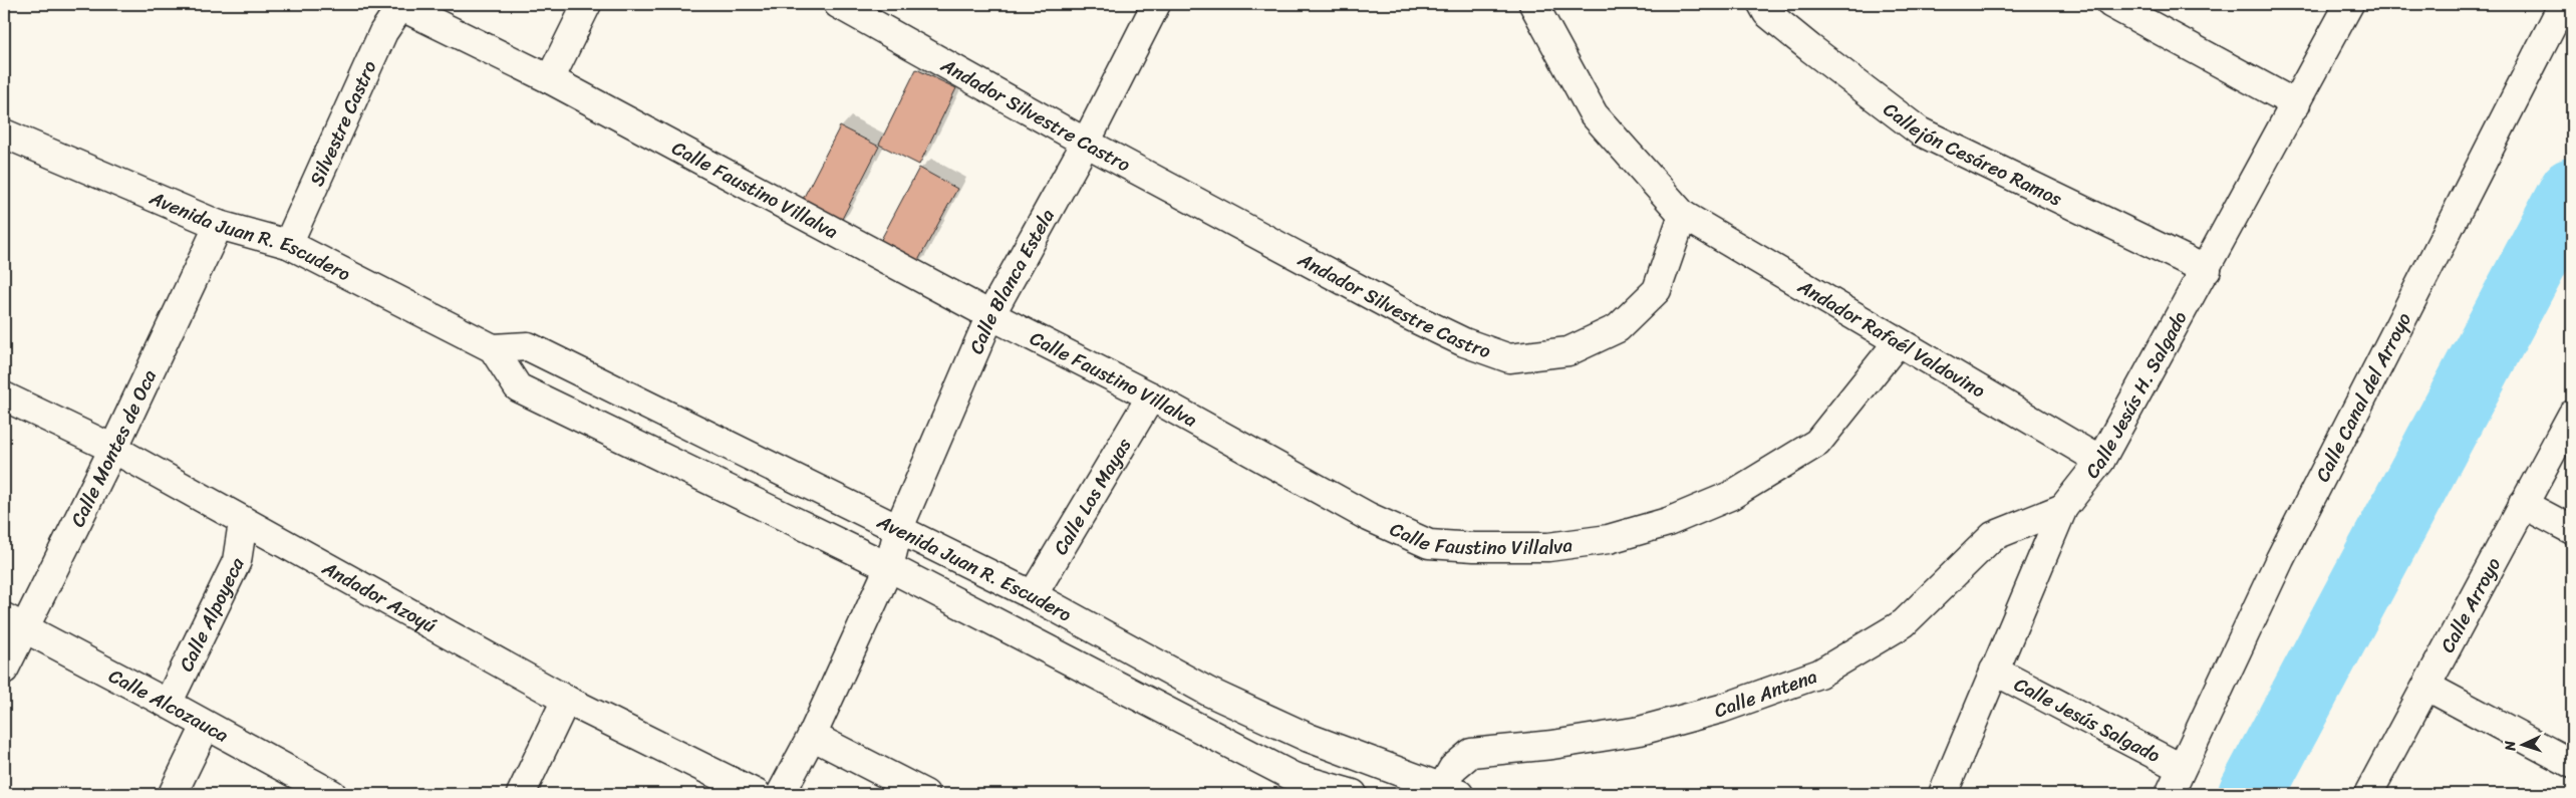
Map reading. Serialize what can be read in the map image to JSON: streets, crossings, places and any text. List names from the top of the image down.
{
  "streets": {
    "street": [
      "Andador Silvestre Castro",
      "Silvestre Castro",
      "Callejón Cesáreo Ramos",
      "Calle Faustino Villalva",
      "Avenida Juan R. Escudero",
      "Calle Blanca Estela",
      "Andador Rafaél Valdovino",
      "Calle Jesús H. Salgado",
      "Calle Canal del Arroyo",
      "Calle Montes de Oca",
      "Calle Los Mayas",
      "Andador Azoyú",
      "Calle Arroyo",
      "Calle Alpoyeca",
      "Calle Antena",
      "Calle Alcozauca",
      "Calle Jesús Salgado"
    ]
  },
  "crossings": [
    ["Andador Silvestre Castro", "Calle Blanca Estela"],
    ["Andador Silvestre Castro", "Andador Rafaél Valdovino"],
    ["Silvestre Castro", "Calle Faustino Villalva"],
    ["Silvestre Castro", "Avenida Juan R. Escudero"],
    ["Callejón Cesáreo Ramos", "Calle Jesús H. Salgado"],
    ["Calle Faustino Villalva", "Calle Blanca Estela"],
    ["Calle Faustino Villalva", "Andador Rafaél Valdovino"],
    ["Calle Faustino Villalva", "Calle Los Mayas"],
    ["Avenida Juan R. Escudero", "Calle Blanca Estela"],
    ["Avenida Juan R. Escudero", "Calle Montes de Oca"],
    ["Avenida Juan R. Escudero", "Calle Los Mayas"],
    ["Avenida Juan R. Escudero", "Calle Antena"],
    ["Andador Rafaél Valdovino", "Calle Jesús H. Salgado"],
    ["Calle Jesús H. Salgado", "Calle Antena"],
    ["Calle Jesús H. Salgado", "Calle Jesús Salgado"],
    ["Calle Canal del Arroyo", "Calle Jesús Salgado"],
    ["Calle Montes de Oca", "Andador Azoyú"],
    ["Calle Montes de Oca", "Calle Alcozauca"],
    ["Andador Azoyú", "Calle Alpoyeca"],
    ["Calle Alpoyeca", "Calle Alcozauca"]
  ],
  "north": "left"
}
